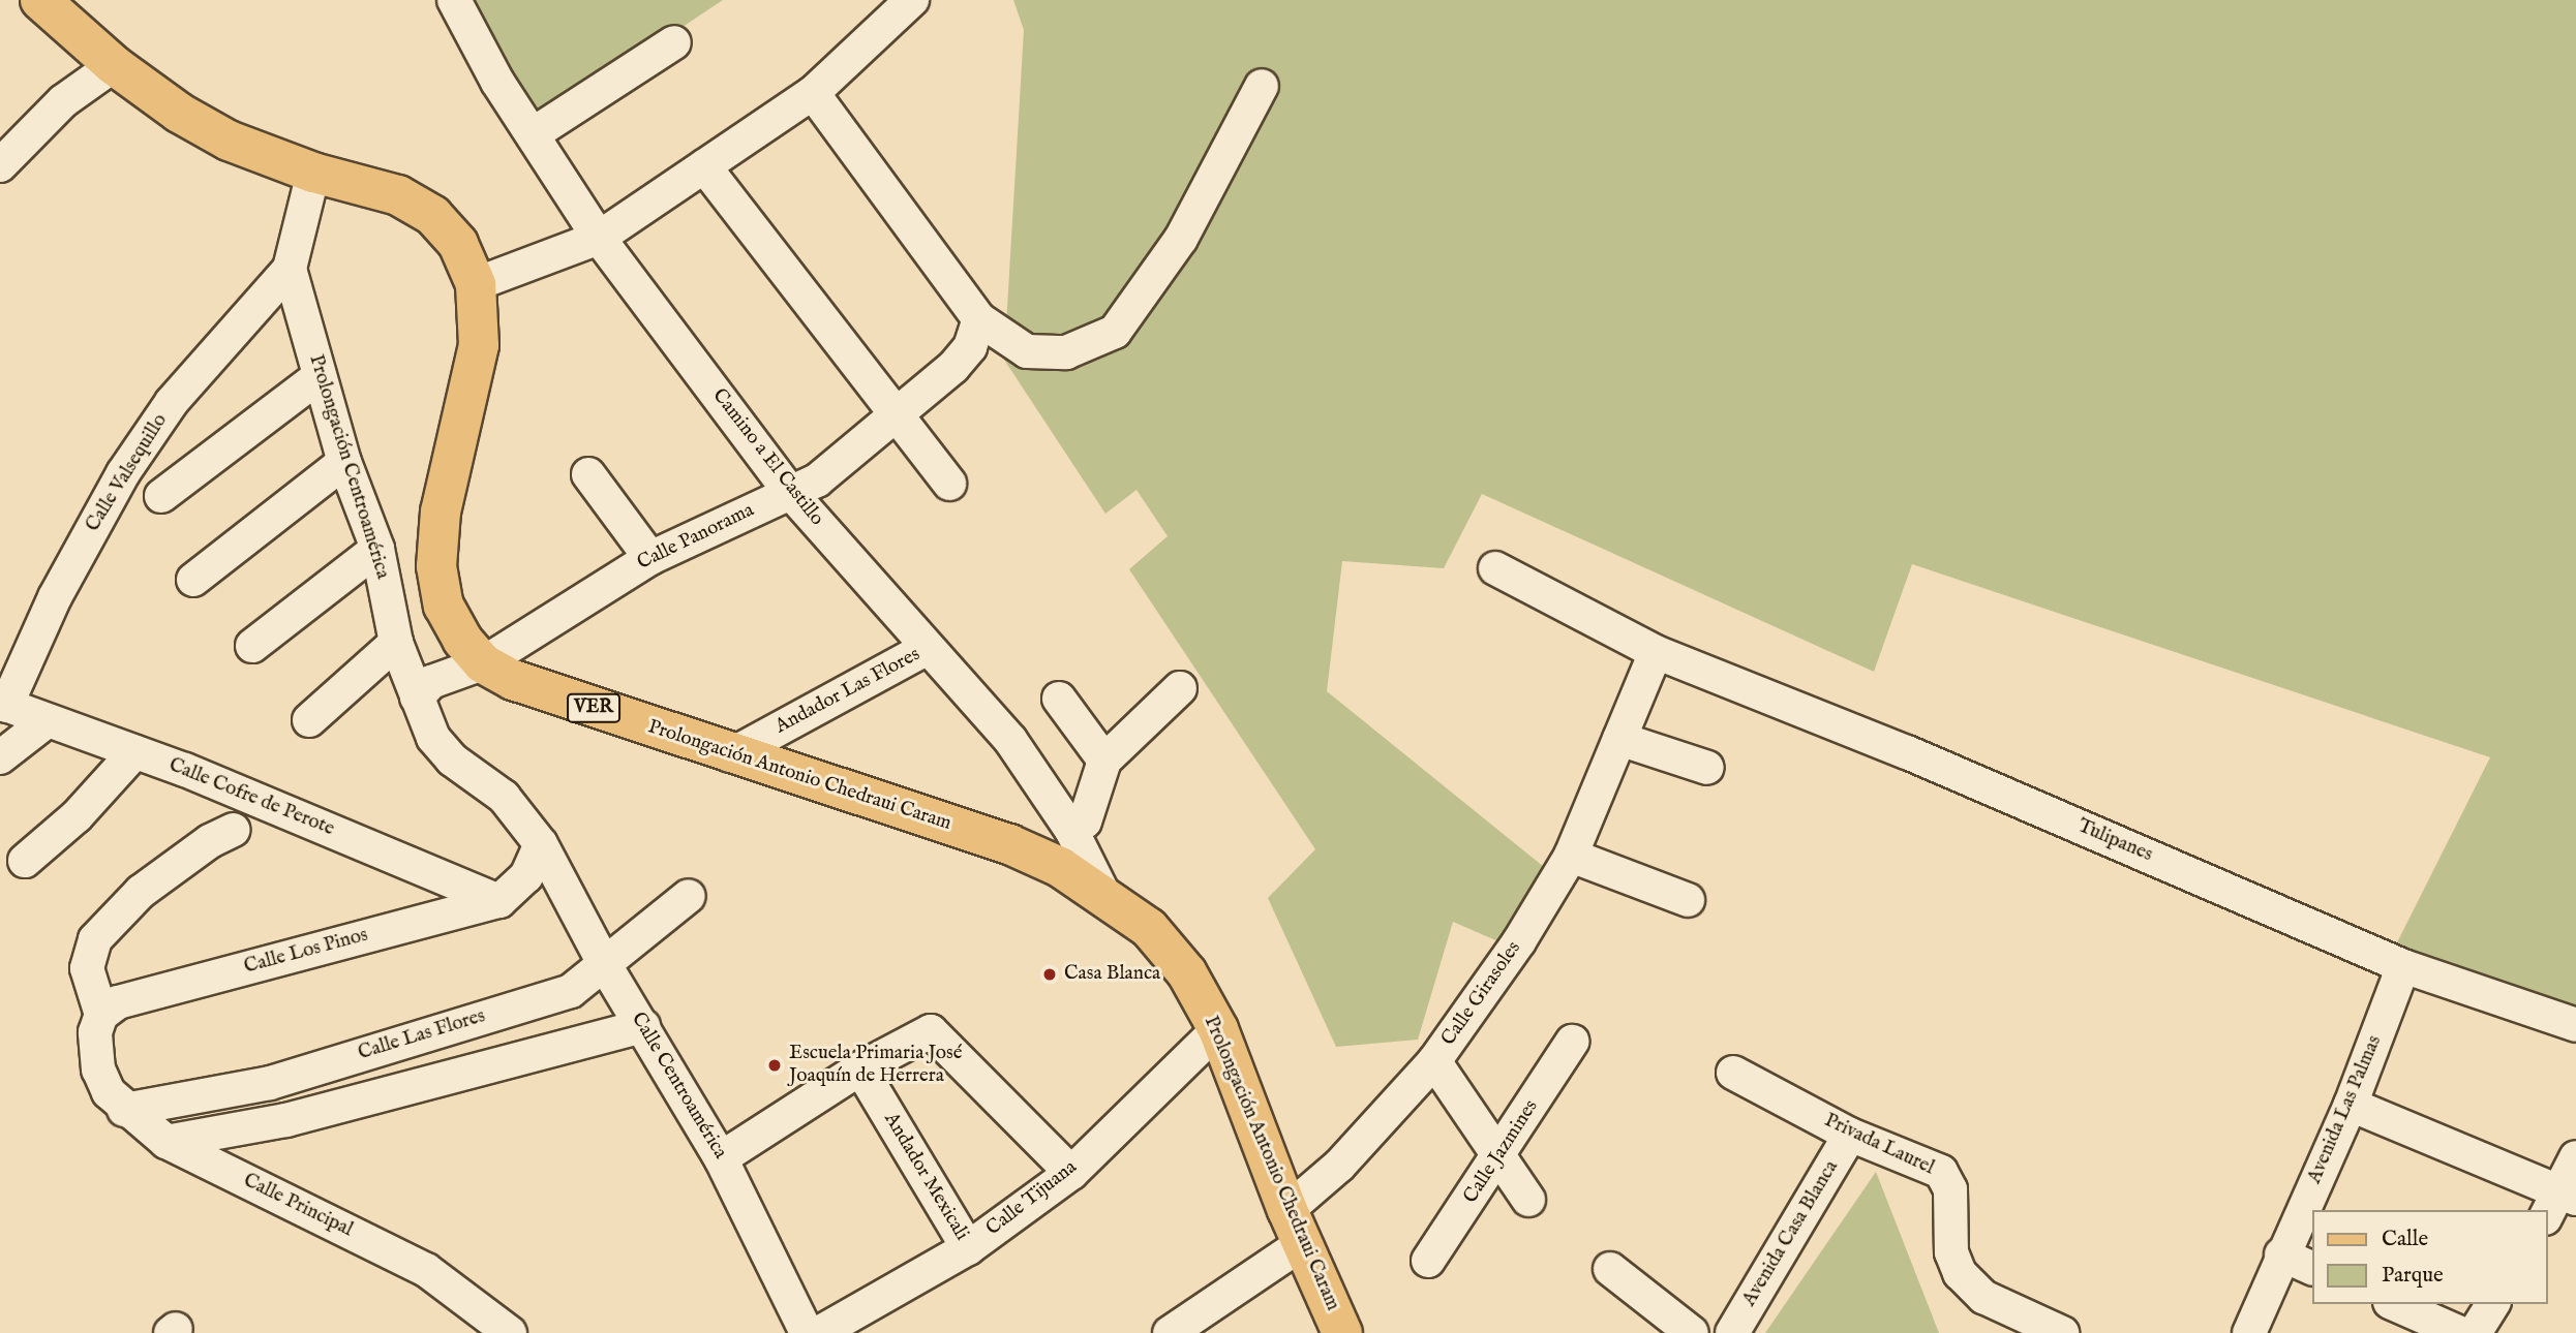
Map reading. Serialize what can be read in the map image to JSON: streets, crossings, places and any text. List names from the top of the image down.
{
  "streets": {
    "main road": ["VER", "Prolongación Antonio Chedraui Caram"],
    "street": [
      "Camino a El Castillo",
      "Prolongación Centroamérica",
      "Calle Valsequillo",
      "Calle Panorama",
      "Andador Las Flores",
      "Calle Cofre de Perote",
      "Tulipanes",
      "Calle Los Pinos",
      "Calle Girasoles",
      "Calle Las Flores",
      "Calle Centroamérica",
      "Avenida Las Palmas",
      "Privada Laurel",
      "Calle Jazmines",
      "Andador Mexicali",
      "Calle Tijuana",
      "Calle Principal",
      "Avenida Casa Blanca"
    ]
  },
  "crossings": [
    ["Camino a El Castillo", "Calle Panorama"],
    ["Camino a El Castillo", "Andador Las Flores"],
    ["Camino a El Castillo", "Prolongación Antonio Chedraui Caram"],
    ["Prolongación Centroamérica", "Calle Valsequillo"],
    ["Prolongación Centroamérica", "Calle Panorama"],
    ["Prolongación Centroamérica", "Prolongación Antonio Chedraui Caram"],
    ["Prolongación Centroamérica", "Calle Los Pinos"],
    ["Prolongación Centroamérica", "Calle Centroamérica"],
    ["Calle Valsequillo", "Calle Cofre de Perote"],
    ["Calle Panorama", "Prolongación Antonio Chedraui Caram"],
    ["Andador Las Flores", "Prolongación Antonio Chedraui Caram"],
    ["Prolongación Antonio Chedraui Caram", "Calle Girasoles"],
    ["Prolongación Antonio Chedraui Caram", "Calle Tijuana"],
    ["Calle Cofre de Perote", "Calle Los Pinos"],
    ["Tulipanes", "Calle Girasoles"],
    ["Tulipanes", "Avenida Las Palmas"],
    ["Calle Los Pinos", "Calle Centroamérica"],
    ["Calle Los Pinos", "Calle Principal"],
    ["Calle Las Flores", "Calle Centroamérica"],
    ["Calle Las Flores", "Calle Principal"],
    ["Privada Laurel", "Avenida Casa Blanca"],
    ["Andador Mexicali", "Calle Tijuana"]
  ],
  "places": ["Casa Blanca", "Escuela Primaria José Joaquín de Herrera"],
  "legend": ["Calle", "Parque"]
}
